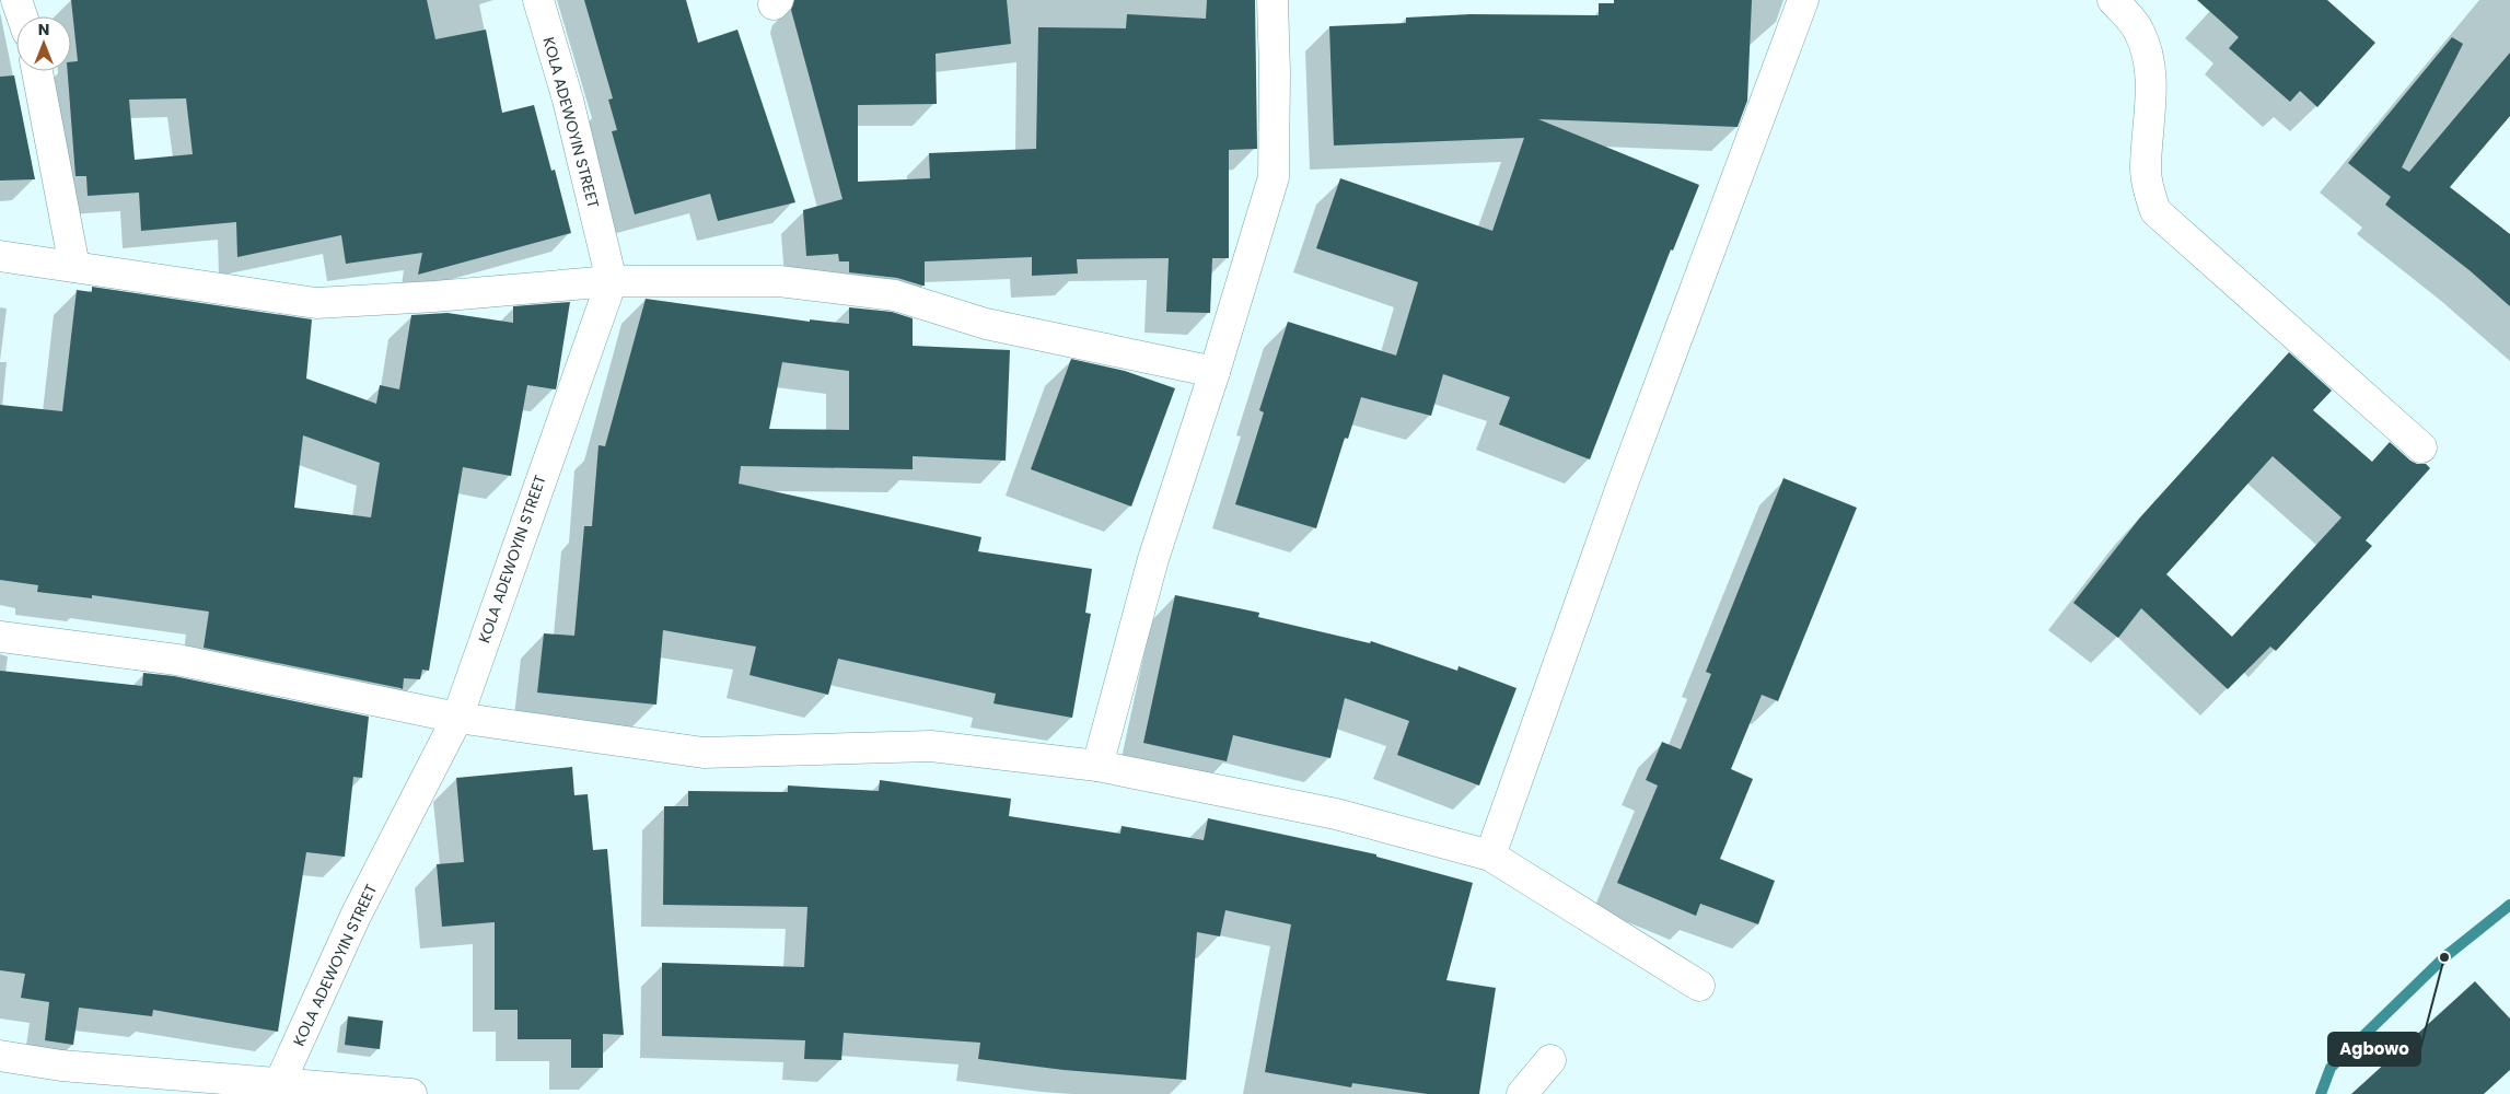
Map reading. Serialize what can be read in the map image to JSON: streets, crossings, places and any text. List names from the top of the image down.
{
  "streets": {
    "street": ["KOLA ADEWOYIN STREET"]
  },
  "places": ["Agbowo"],
  "north": "top"
}
